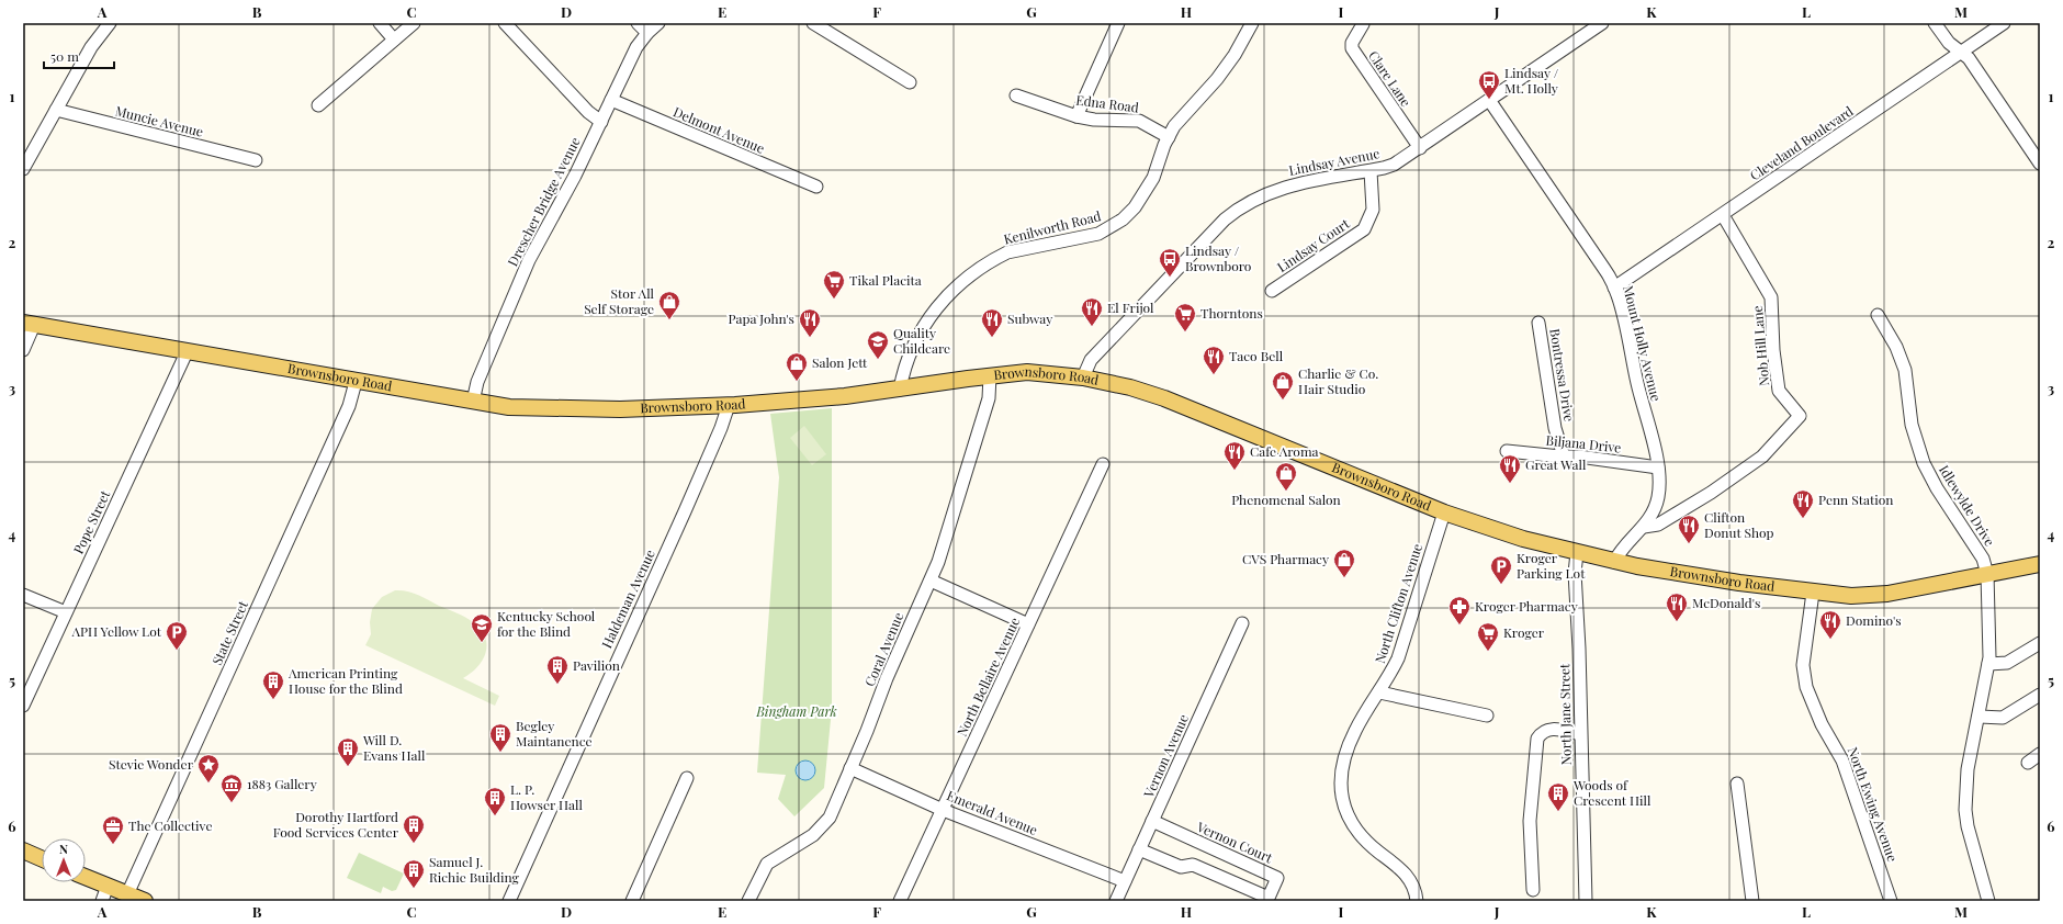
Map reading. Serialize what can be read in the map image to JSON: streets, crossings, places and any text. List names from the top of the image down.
{
  "streets": {
    "main road": ["Brownsboro Road"],
    "street": [
      "Clare Lane",
      "Edna Road",
      "Muncie Avenue",
      "Delmont Avenue",
      "Cleveland Boulevard",
      "Lindsay Avenue",
      "Drescher Bridge Avenue",
      "Kenilworth Road",
      "Lindsay Court",
      "Mount Holly Avenue",
      "Nob Hill Lane",
      "Bontressa Drive",
      "Biljana Drive",
      "Idlewylde Drive",
      "Pope Street",
      "Haldeman Avenue",
      "North Clifton Avenue",
      "State Street",
      "Coral Avenue",
      "North Bellaire Avenue",
      "North Jane Street",
      "Vernon Avenue",
      "North Ewing Avenue",
      "Emerald Avenue",
      "Vernon Court"
    ]
  },
  "crossings": [
    ["Clare Lane", "Lindsay Avenue"],
    ["Edna Road", "Kenilworth Road"],
    ["Delmont Avenue", "Drescher Bridge Avenue"],
    ["Cleveland Boulevard", "Mount Holly Avenue"],
    ["Cleveland Boulevard", "Nob Hill Lane"],
    ["Lindsay Avenue", "Lindsay Court"],
    ["Lindsay Avenue", "Mount Holly Avenue"],
    ["Lindsay Avenue", "Brownsboro Road"],
    ["Drescher Bridge Avenue", "Brownsboro Road"],
    ["Kenilworth Road", "Brownsboro Road"],
    ["Mount Holly Avenue", "Nob Hill Lane"],
    ["Mount Holly Avenue", "Brownsboro Road"],
    ["Mount Holly Avenue", "Biljana Drive"],
    ["Bontressa Drive", "Biljana Drive"],
    ["Brownsboro Road", "Idlewylde Drive"],
    ["Brownsboro Road", "Pope Street"],
    ["Brownsboro Road", "Haldeman Avenue"],
    ["Brownsboro Road", "North Clifton Avenue"],
    ["Brownsboro Road", "State Street"],
    ["Brownsboro Road", "Coral Avenue"],
    ["Brownsboro Road", "North Jane Street"],
    ["Brownsboro Road", "North Ewing Avenue"],
    ["Coral Avenue", "Emerald Avenue"],
    ["North Bellaire Avenue", "Emerald Avenue"],
    ["Vernon Avenue", "Emerald Avenue"],
    ["Vernon Avenue", "Vernon Court"]
  ],
  "parks": ["Bingham Park"],
  "places": {
    "bus stop": ["Lindsay / Mt. Holly", "Lindsay / Brownboro"],
    "supermarket": ["Tikal Placita", "Thorntons", "Kroger"],
    "shop": [
      "Stor All Self Storage",
      "Salon Jett",
      "Charlie & Co. Hair Studio",
      "Phenomenal Salon",
      "CVS Pharmacy"
    ],
    "restaurant": [
      "El Frijol",
      "Papa John's",
      "Subway",
      "Taco Bell",
      "Cafe Aroma",
      "Great Wall",
      "Penn Station",
      "Clifton Donut Shop",
      "McDonald's",
      "Domino's"
    ],
    "school or university": ["Quality Childcare", "Kentucky School for the Blind"],
    "parking": ["Kroger Parking Lot", "APH Yellow Lot"],
    "pharmacy": ["Kroger Pharmacy"],
    "building": [
      "Pavilion",
      "American Printing House for the Blind",
      "Begley Maintanence",
      "Will D. Evans Hall",
      "Woods of Crescent Hill",
      "L. P. Howser Hall",
      "Dorothy Hartford Food Services Center",
      "Samuel J. Richie Building"
    ],
    "place": ["Stevie Wonder"],
    "museum": ["1883 Gallery"],
    "office": ["The Collective"]
  },
  "scale_bar": "50 m",
  "north": "top",
  "grid": {
    "columns": [
      "A",
      "B",
      "C",
      "D",
      "E",
      "F",
      "G",
      "H",
      "I",
      "J",
      "K",
      "L",
      "M"
    ],
    "rows": [
      "1",
      "2",
      "3",
      "4",
      "5",
      "6"
    ]
  }
}
